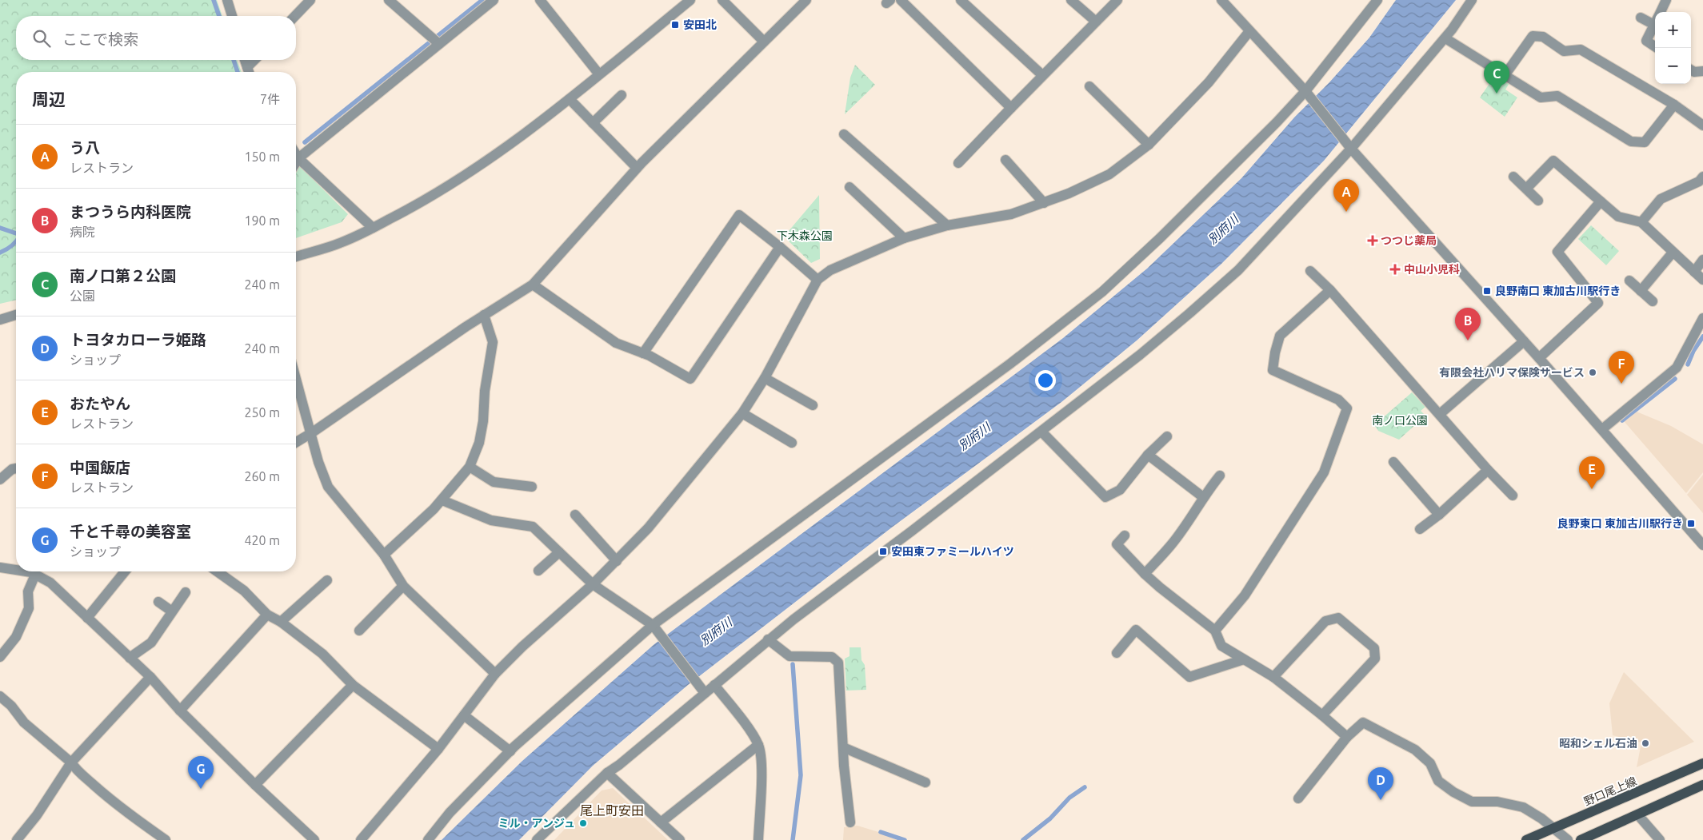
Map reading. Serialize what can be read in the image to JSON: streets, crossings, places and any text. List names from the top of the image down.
{
  "streets": {
    "main road": ["野口尾上線"]
  },
  "districts": ["尾上町安田"],
  "water": ["別府川"],
  "parks": ["下木森公園", "南ノ口公園"],
  "places": {
    "transit": [
      "安田北",
      "良野南口 東加古川駅行き",
      "良野東口 東加古川駅行き",
      "安田東ファミールハイツ"
    ],
    "health": ["つつじ薬局", "中山小児科"],
    "other": ["有限会社ハリマ保険サービス", "昭和シェル石油", "ミル・アンジュ"]
  },
  "page": {
    "map_buttons": ["+", "−"],
    "search": "ここで検索",
    "pins": [
      "C",
      "A",
      "B",
      "F",
      "E",
      "G",
      "D"
    ],
    "heading": ["周辺", "7件"],
    "list": [
      {
        "mark": "A",
        "name": "う八",
        "note": "レストラン",
        "value": "150 m"
      },
      {
        "mark": "B",
        "name": "まつうら内科医院",
        "note": "病院",
        "value": "190 m"
      },
      {
        "mark": "C",
        "name": "南ノ口第２公園",
        "note": "公園",
        "value": "240 m"
      },
      {
        "mark": "D",
        "name": "トヨタカローラ姫路",
        "note": "ショップ",
        "value": "240 m"
      },
      {
        "mark": "E",
        "name": "おたやん",
        "note": "レストラン",
        "value": "250 m"
      },
      {
        "mark": "F",
        "name": "中国飯店",
        "note": "レストラン",
        "value": "260 m"
      },
      {
        "mark": "G",
        "name": "千と千尋の美容室",
        "note": "ショップ",
        "value": "420 m"
      }
    ]
  }
}
